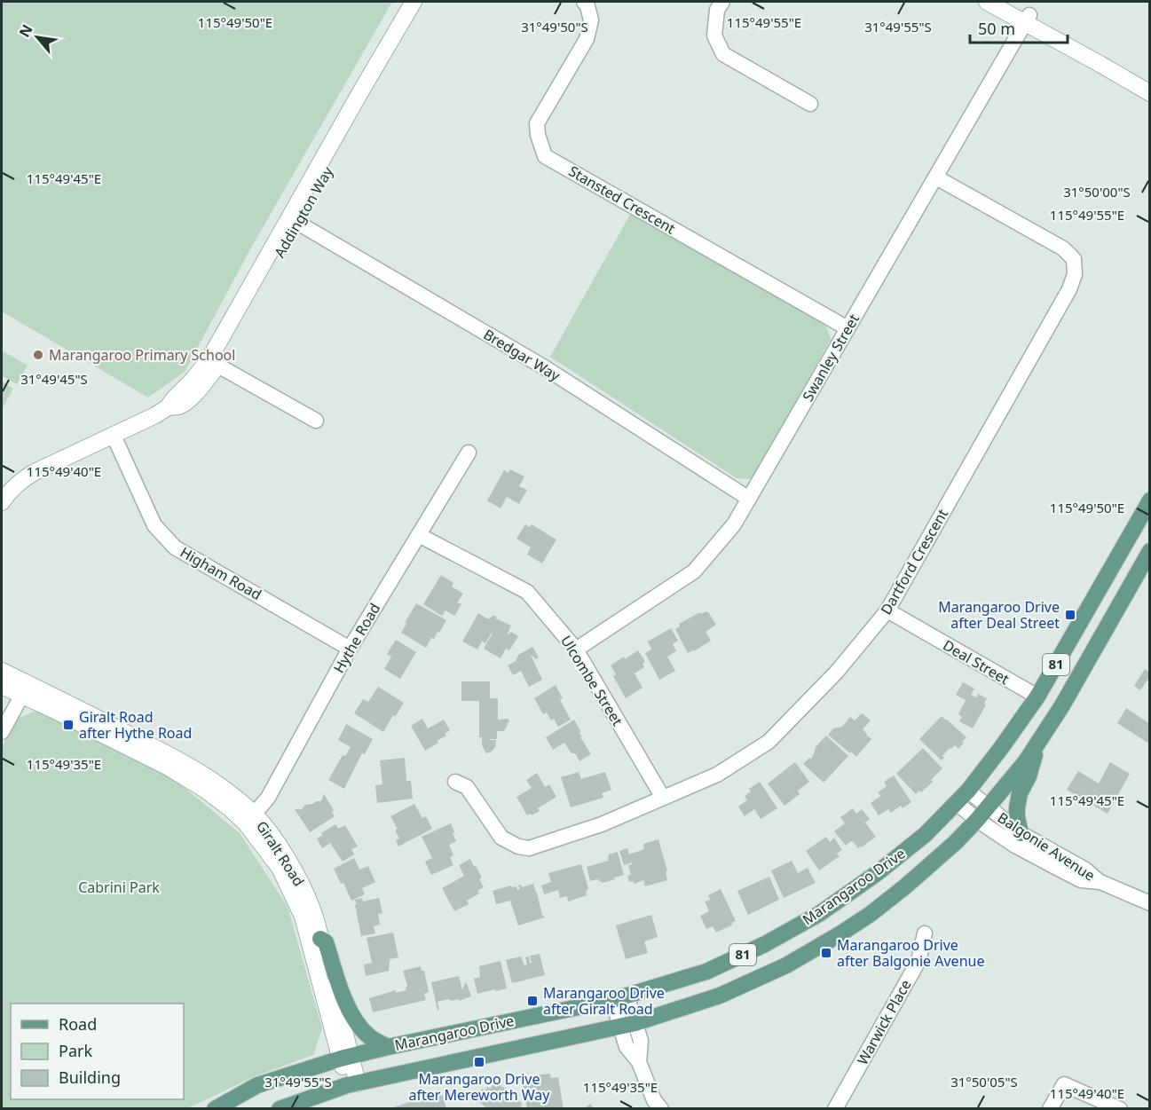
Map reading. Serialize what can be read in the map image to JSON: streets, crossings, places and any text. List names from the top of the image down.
{
  "streets": {
    "main road": ["81", "Marangaroo Drive"],
    "street": [
      "Stansted Crescent",
      "Addington Way",
      "Bredgar Way",
      "Swanley Street",
      "Dartford Crescent",
      "Higham Road",
      "Hythe Road",
      "Deal Street",
      "Ulcombe Street",
      "Balgonie Avenue",
      "Giralt Road",
      "Warwick Place"
    ]
  },
  "crossings": [
    ["Stansted Crescent", "Swanley Street"],
    ["Addington Way", "Bredgar Way"],
    ["Addington Way", "Higham Road"],
    ["Bredgar Way", "Swanley Street"],
    ["Swanley Street", "Dartford Crescent"],
    ["Swanley Street", "Ulcombe Street"],
    ["Dartford Crescent", "Deal Street"],
    ["Dartford Crescent", "Ulcombe Street"],
    ["Higham Road", "Hythe Road"],
    ["Hythe Road", "Ulcombe Street"],
    ["Hythe Road", "Giralt Road"],
    ["Deal Street", "Marangaroo Drive"],
    ["Balgonie Avenue", "Marangaroo Drive"],
    ["Giralt Road", "Marangaroo Drive"]
  ],
  "parks": ["Cabrini Park"],
  "places": {
    "other": ["Marangaroo Primary School"],
    "transit": [
      "Marangaroo Drive after Deal Street",
      "Giralt Road after Hythe Road",
      "Marangaroo Drive after Balgonie Avenue",
      "Marangaroo Drive after Giralt Road",
      "Marangaroo Drive after Mereworth Way"
    ]
  },
  "legend": ["Road", "Park", "Building"],
  "scale_bar": "50 m",
  "north": "top left",
  "coordinates": [
    "115°49'50\"E",
    "115°49'55\"E",
    "31°49'50\"S",
    "31°49'55\"S",
    "115°49'45\"E",
    "31°50'00\"S",
    "31°49'45\"S",
    "115°49'40\"E",
    "115°49'35\"E",
    "31°50'05\"S"
  ]
}
